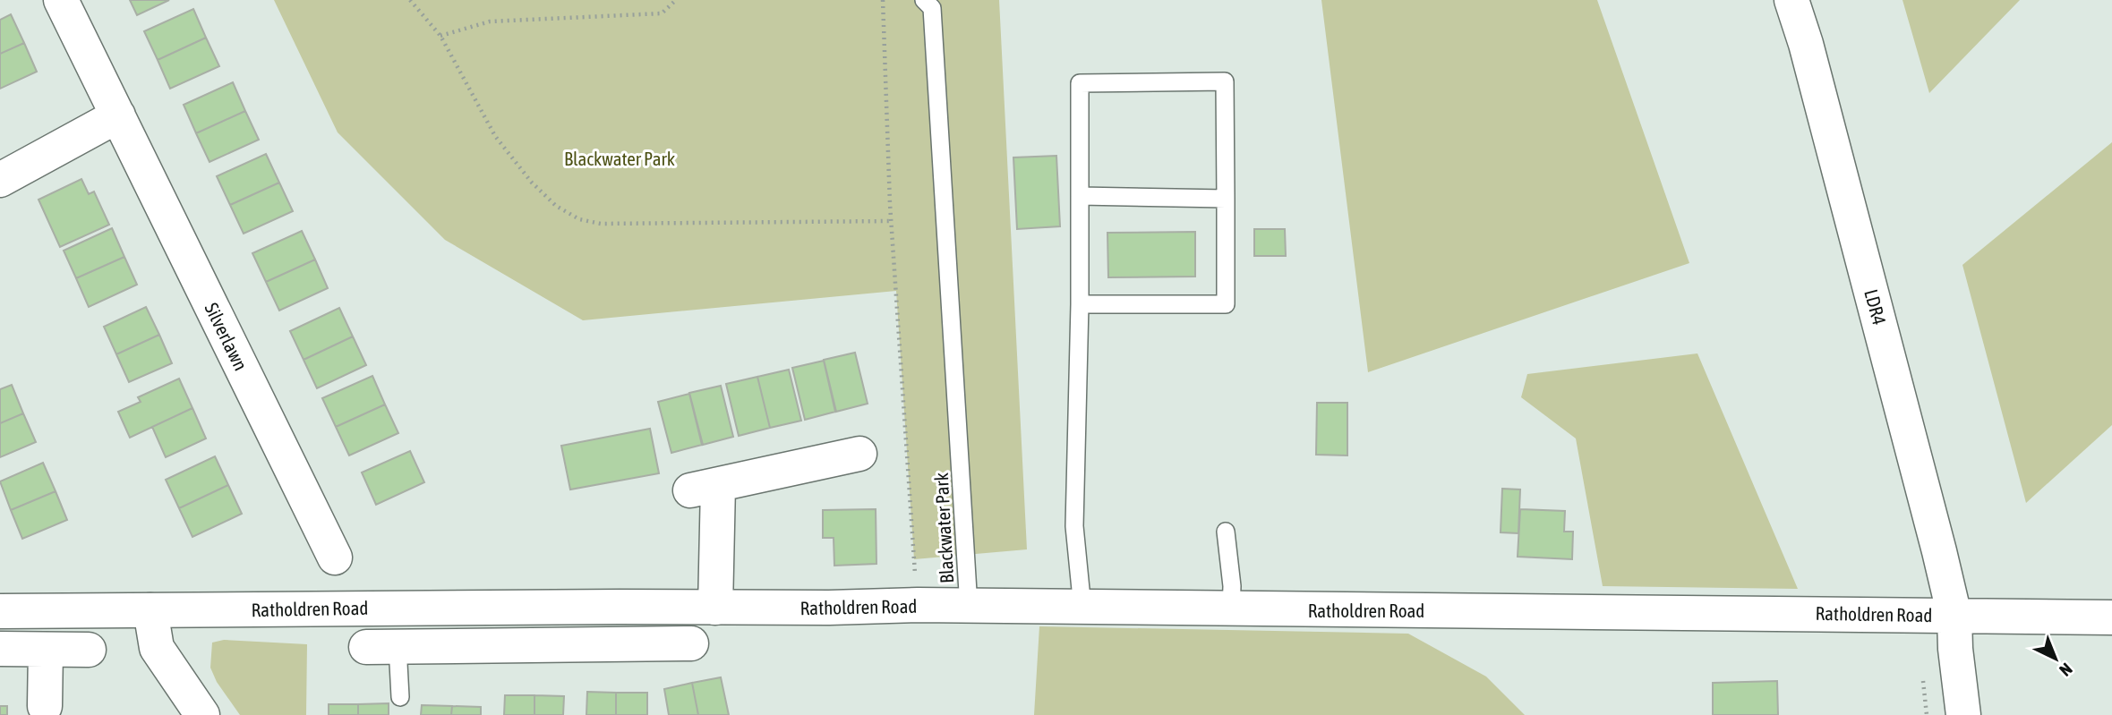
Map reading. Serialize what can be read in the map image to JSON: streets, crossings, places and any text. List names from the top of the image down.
{
  "streets": {
    "street": ["LDR4", "Silverlawn", "Ratholdren Road"],
    "lane": ["Blackwater Park"]
  },
  "crossings": [
    ["LDR4", "Ratholdren Road"],
    ["Blackwater Park", "Ratholdren Road"]
  ],
  "parks": ["Blackwater Park"],
  "north": "bottom right"
}
